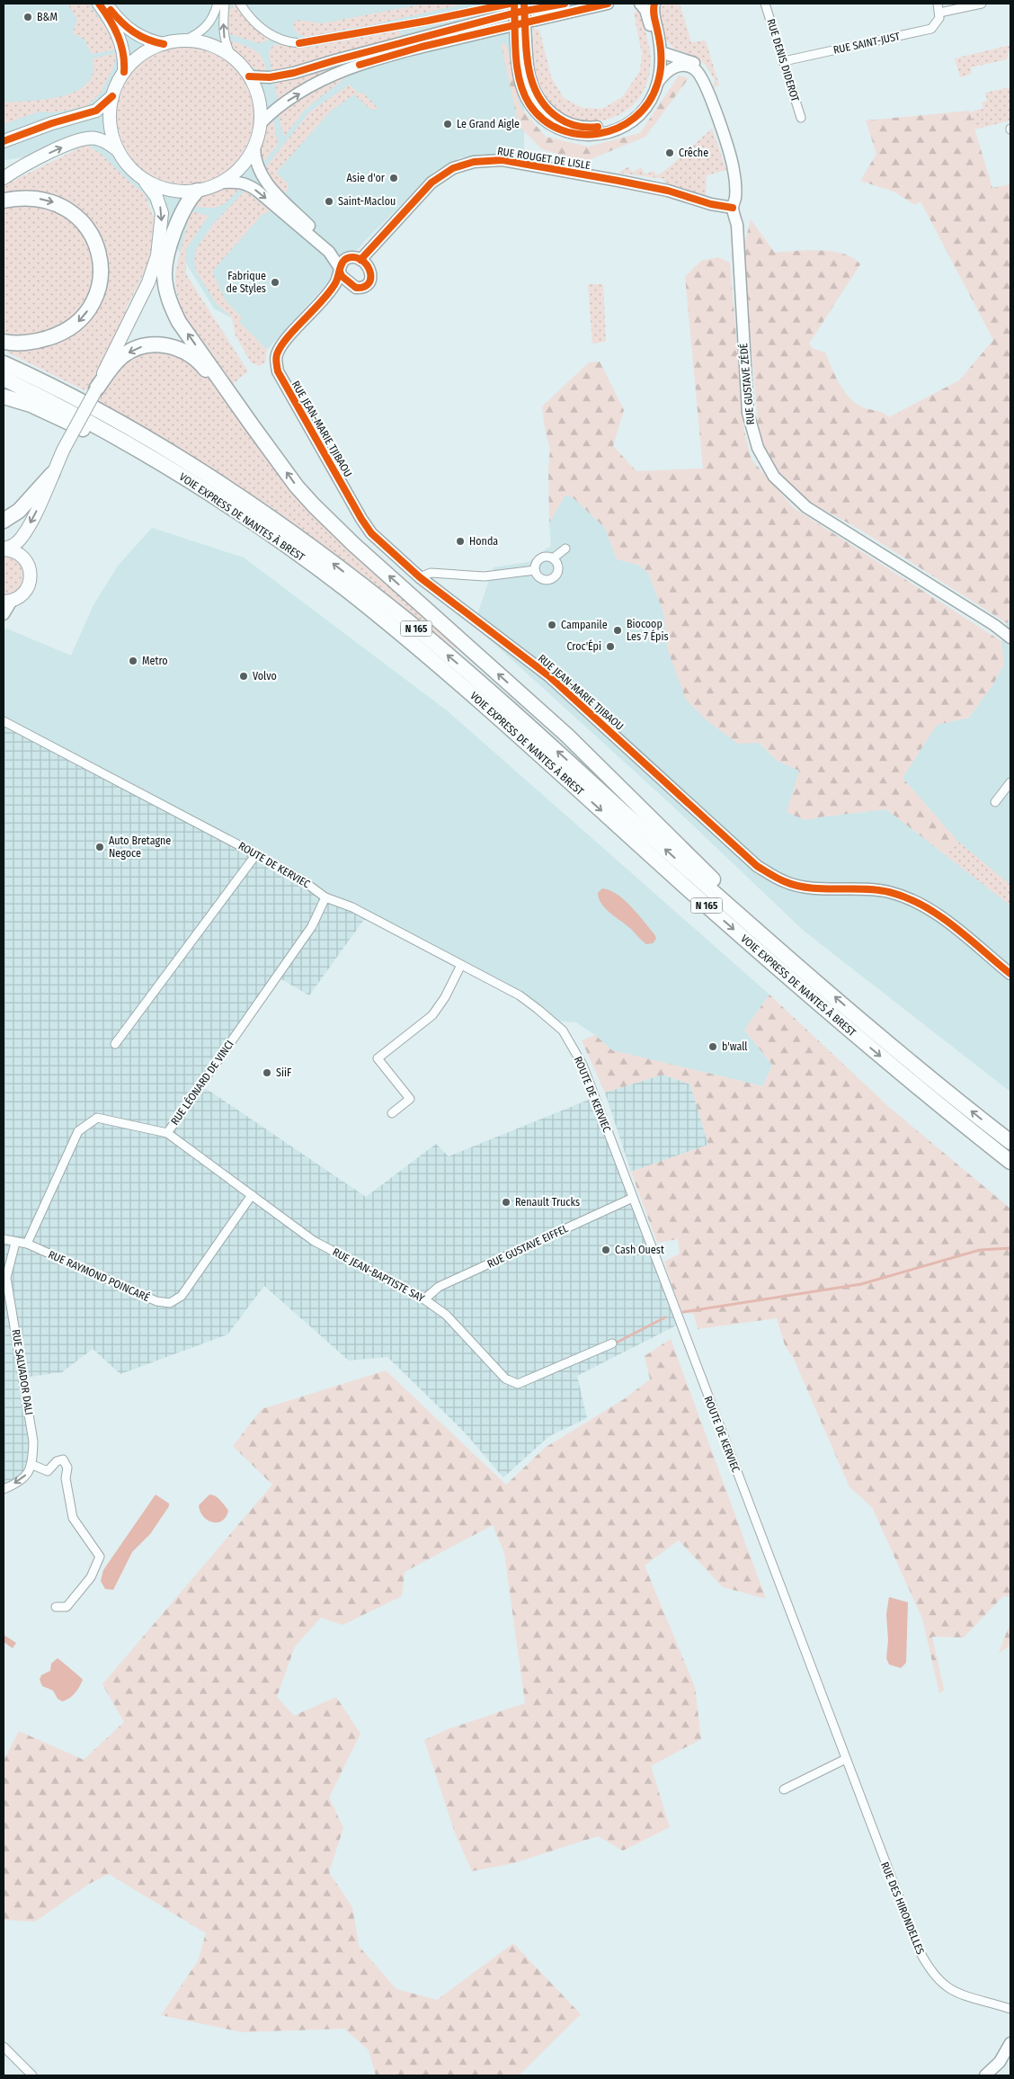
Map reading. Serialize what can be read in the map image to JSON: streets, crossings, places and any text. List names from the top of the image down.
{
  "streets": {
    "highway": ["VOIE EXPRESS DE NANTES À BREST", "N 165"],
    "street": [
      "RUE SAINT-JUST",
      "RUE DENIS DIDEROT",
      "RUE ROUGET DE LISLE",
      "RUE GUSTAVE ZÉDÉ",
      "RUE JEAN-MARIE TJIBAOU",
      "ROUTE DE KERVIEC",
      "RUE LÉONARD DE VINCI",
      "RUE GUSTAVE EIFFEL",
      "RUE JEAN-BAPTISTE SAY",
      "RUE RAYMOND POINCARÉ",
      "RUE SALVADOR DALI",
      "RUE DES HIRONDELLES"
    ]
  },
  "crossings": [
    ["RUE SAINT-JUST", "RUE DENIS DIDEROT"],
    ["RUE ROUGET DE LISLE", "RUE GUSTAVE ZÉDÉ"],
    ["RUE ROUGET DE LISLE", "RUE JEAN-MARIE TJIBAOU"],
    ["VOIE EXPRESS DE NANTES À BREST", "N 165"],
    ["ROUTE DE KERVIEC", "RUE LÉONARD DE VINCI"],
    ["ROUTE DE KERVIEC", "RUE GUSTAVE EIFFEL"],
    ["ROUTE DE KERVIEC", "RUE DES HIRONDELLES"],
    ["RUE LÉONARD DE VINCI", "RUE JEAN-BAPTISTE SAY"],
    ["RUE LÉONARD DE VINCI", "RUE RAYMOND POINCARÉ"],
    ["RUE GUSTAVE EIFFEL", "RUE JEAN-BAPTISTE SAY"],
    ["RUE JEAN-BAPTISTE SAY", "RUE RAYMOND POINCARÉ"]
  ],
  "places": [
    "B&M",
    "Le Grand Aigle",
    "Crêche",
    "Asie d'or",
    "Saint-Maclou",
    "Fabrique de Styles",
    "Honda",
    "Campanile",
    "Biocoop Les 7 Épis",
    "Croc'Épi",
    "Metro",
    "Volvo",
    "Auto Bretagne Negoce",
    "b'wall",
    "SiiF",
    "Renault Trucks",
    "Cash Ouest"
  ]
}
